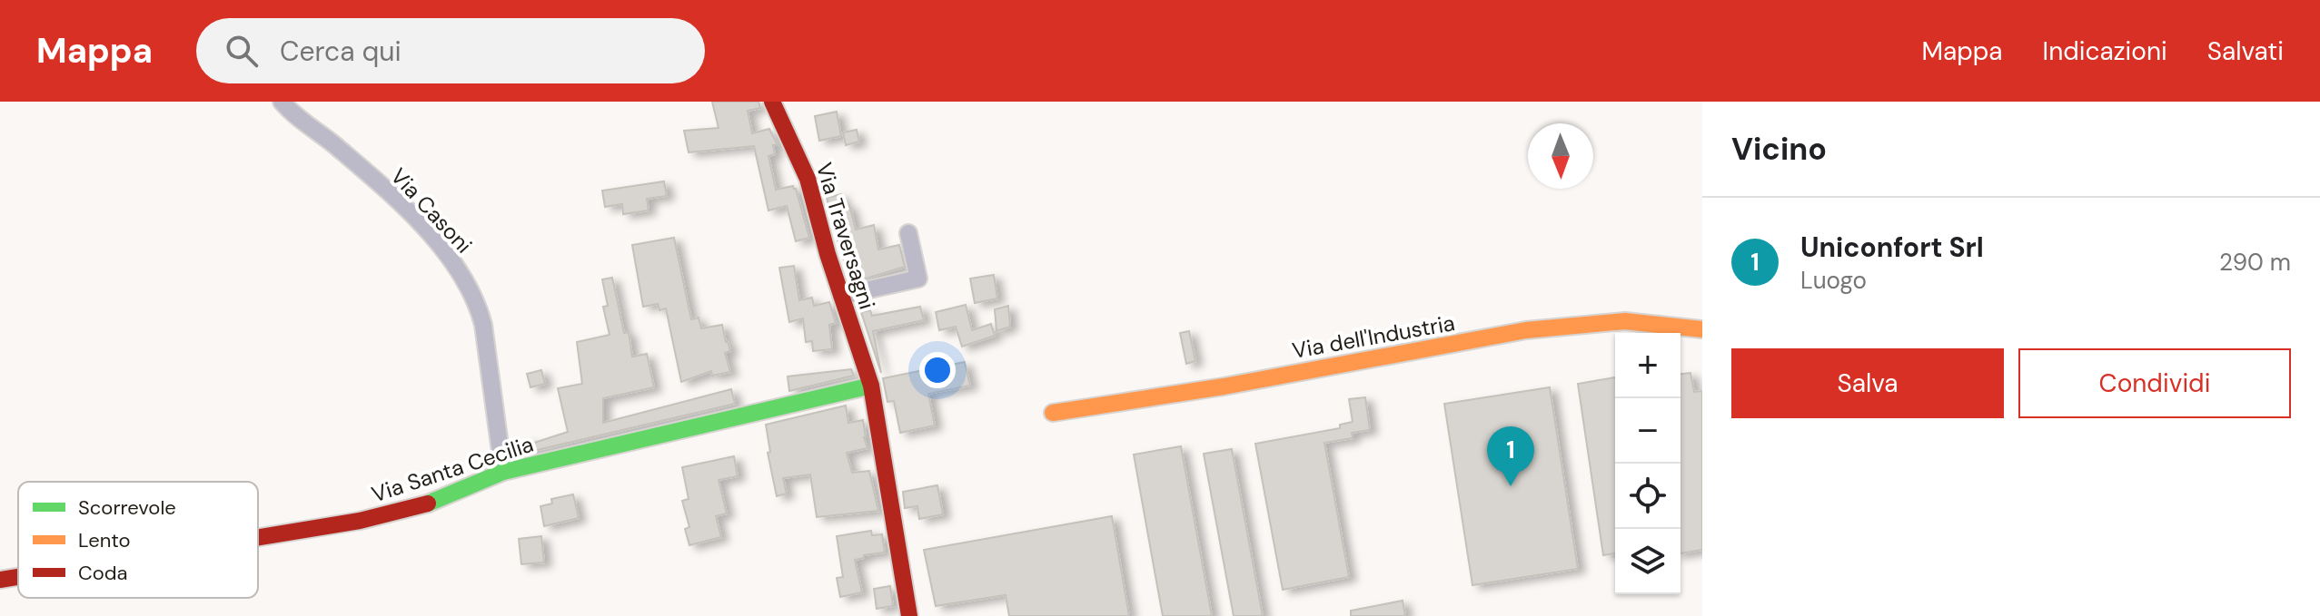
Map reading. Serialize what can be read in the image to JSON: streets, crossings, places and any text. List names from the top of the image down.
{
  "streets": {
    "street": [
      "Via Casoni",
      "Via Traversagni",
      "Via dell'Industria",
      "Via Santa Cecilia"
    ]
  },
  "crossings": [
    ["Via Casoni", "Via Santa Cecilia"],
    ["Via Traversagni", "Via Santa Cecilia"]
  ],
  "legend": ["Scorrevole", "Lento", "Coda"],
  "north": "bottom",
  "page": {
    "header": "Mappa",
    "search": "Cerca qui",
    "nav": ["Mappa", "Indicazioni", "Salvati"],
    "heading": "Vicino",
    "list": [
      {
        "mark": "1",
        "name": "Uniconfort Srl",
        "note": "Luogo",
        "value": "290 m"
      }
    ],
    "buttons": ["Salva", "Condividi"],
    "map_buttons": ["+", "−"],
    "pins": "1"
  }
}
